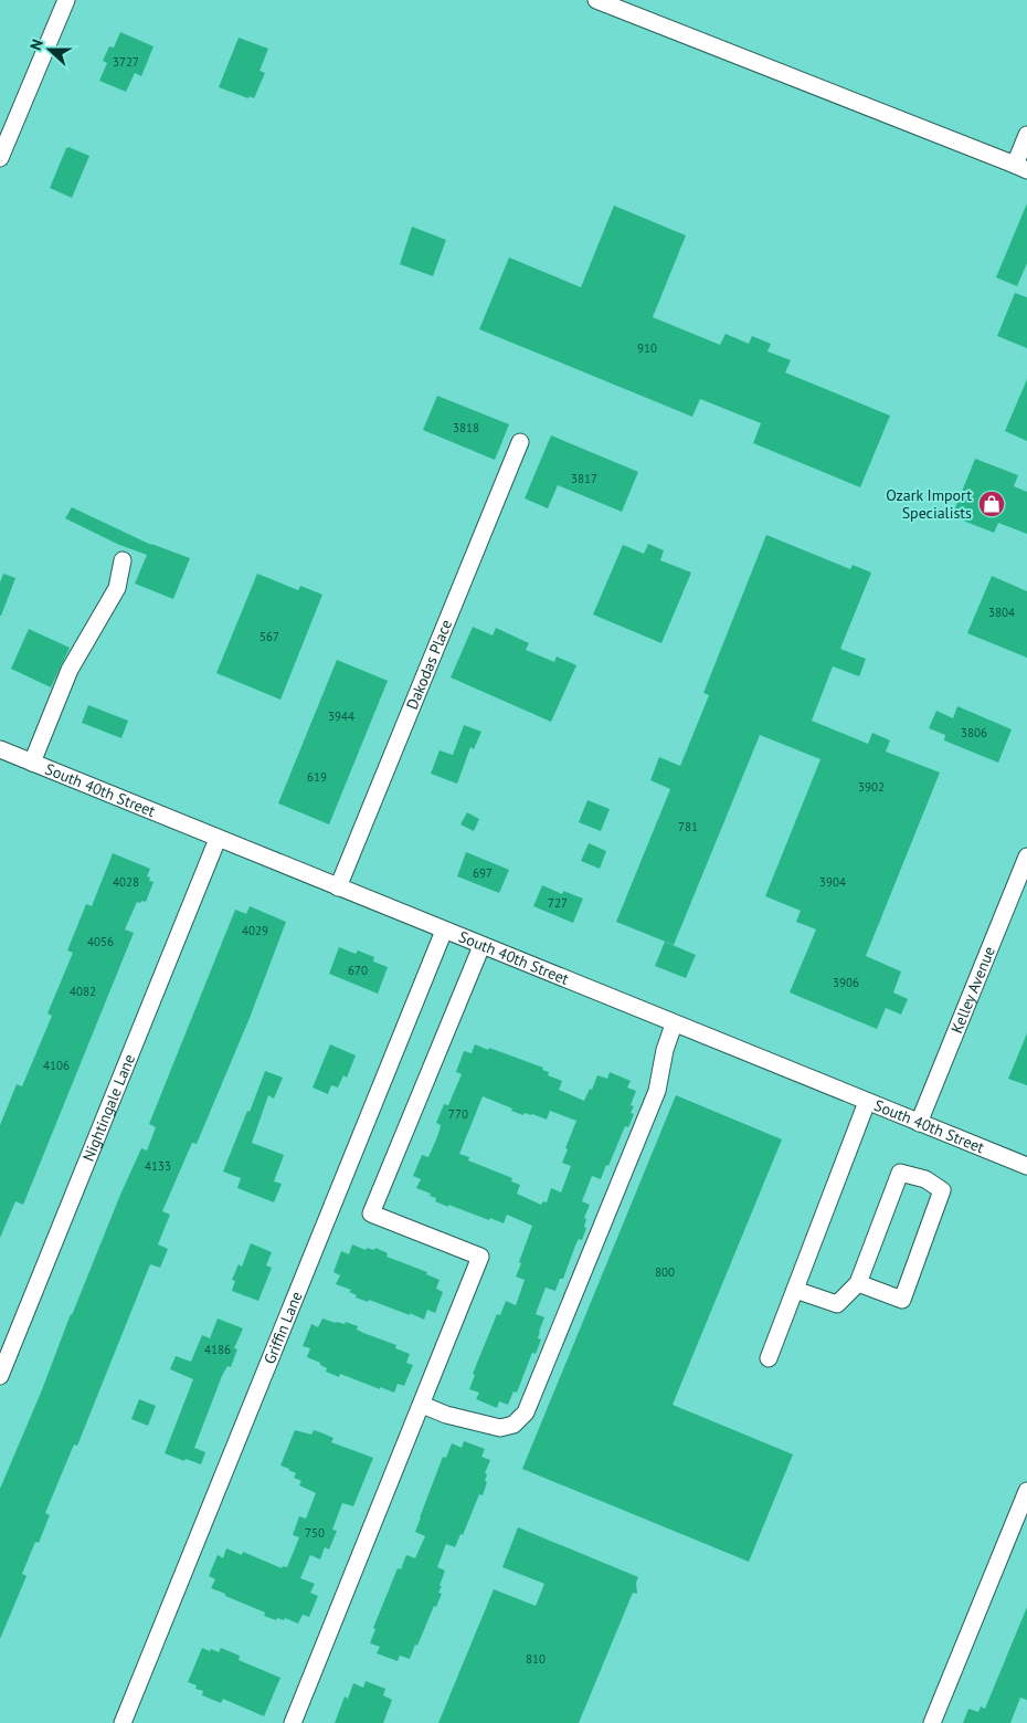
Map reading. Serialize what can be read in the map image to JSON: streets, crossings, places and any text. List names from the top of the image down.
{
  "streets": {
    "street": [
      "Dakodas Place",
      "South 40th Street",
      "Kelley Avenue",
      "Nightingale Lane",
      "Griffin Lane"
    ]
  },
  "crossings": [
    ["Dakodas Place", "South 40th Street"],
    ["South 40th Street", "Kelley Avenue"],
    ["South 40th Street", "Nightingale Lane"],
    ["South 40th Street", "Griffin Lane"]
  ],
  "places": {
    "shop": ["Ozark Import Specialists"]
  },
  "house_numbers": [
    "3727",
    "910",
    "3818",
    "3817",
    "3804",
    "567",
    "3944",
    "3806",
    "619",
    "3902",
    "781",
    "697",
    "4028",
    "3904",
    "727",
    "4029",
    "4056",
    "670",
    "3906",
    "4082",
    "4106",
    "770",
    "4133",
    "800",
    "4186",
    "750",
    "810"
  ],
  "north": "left"
}
